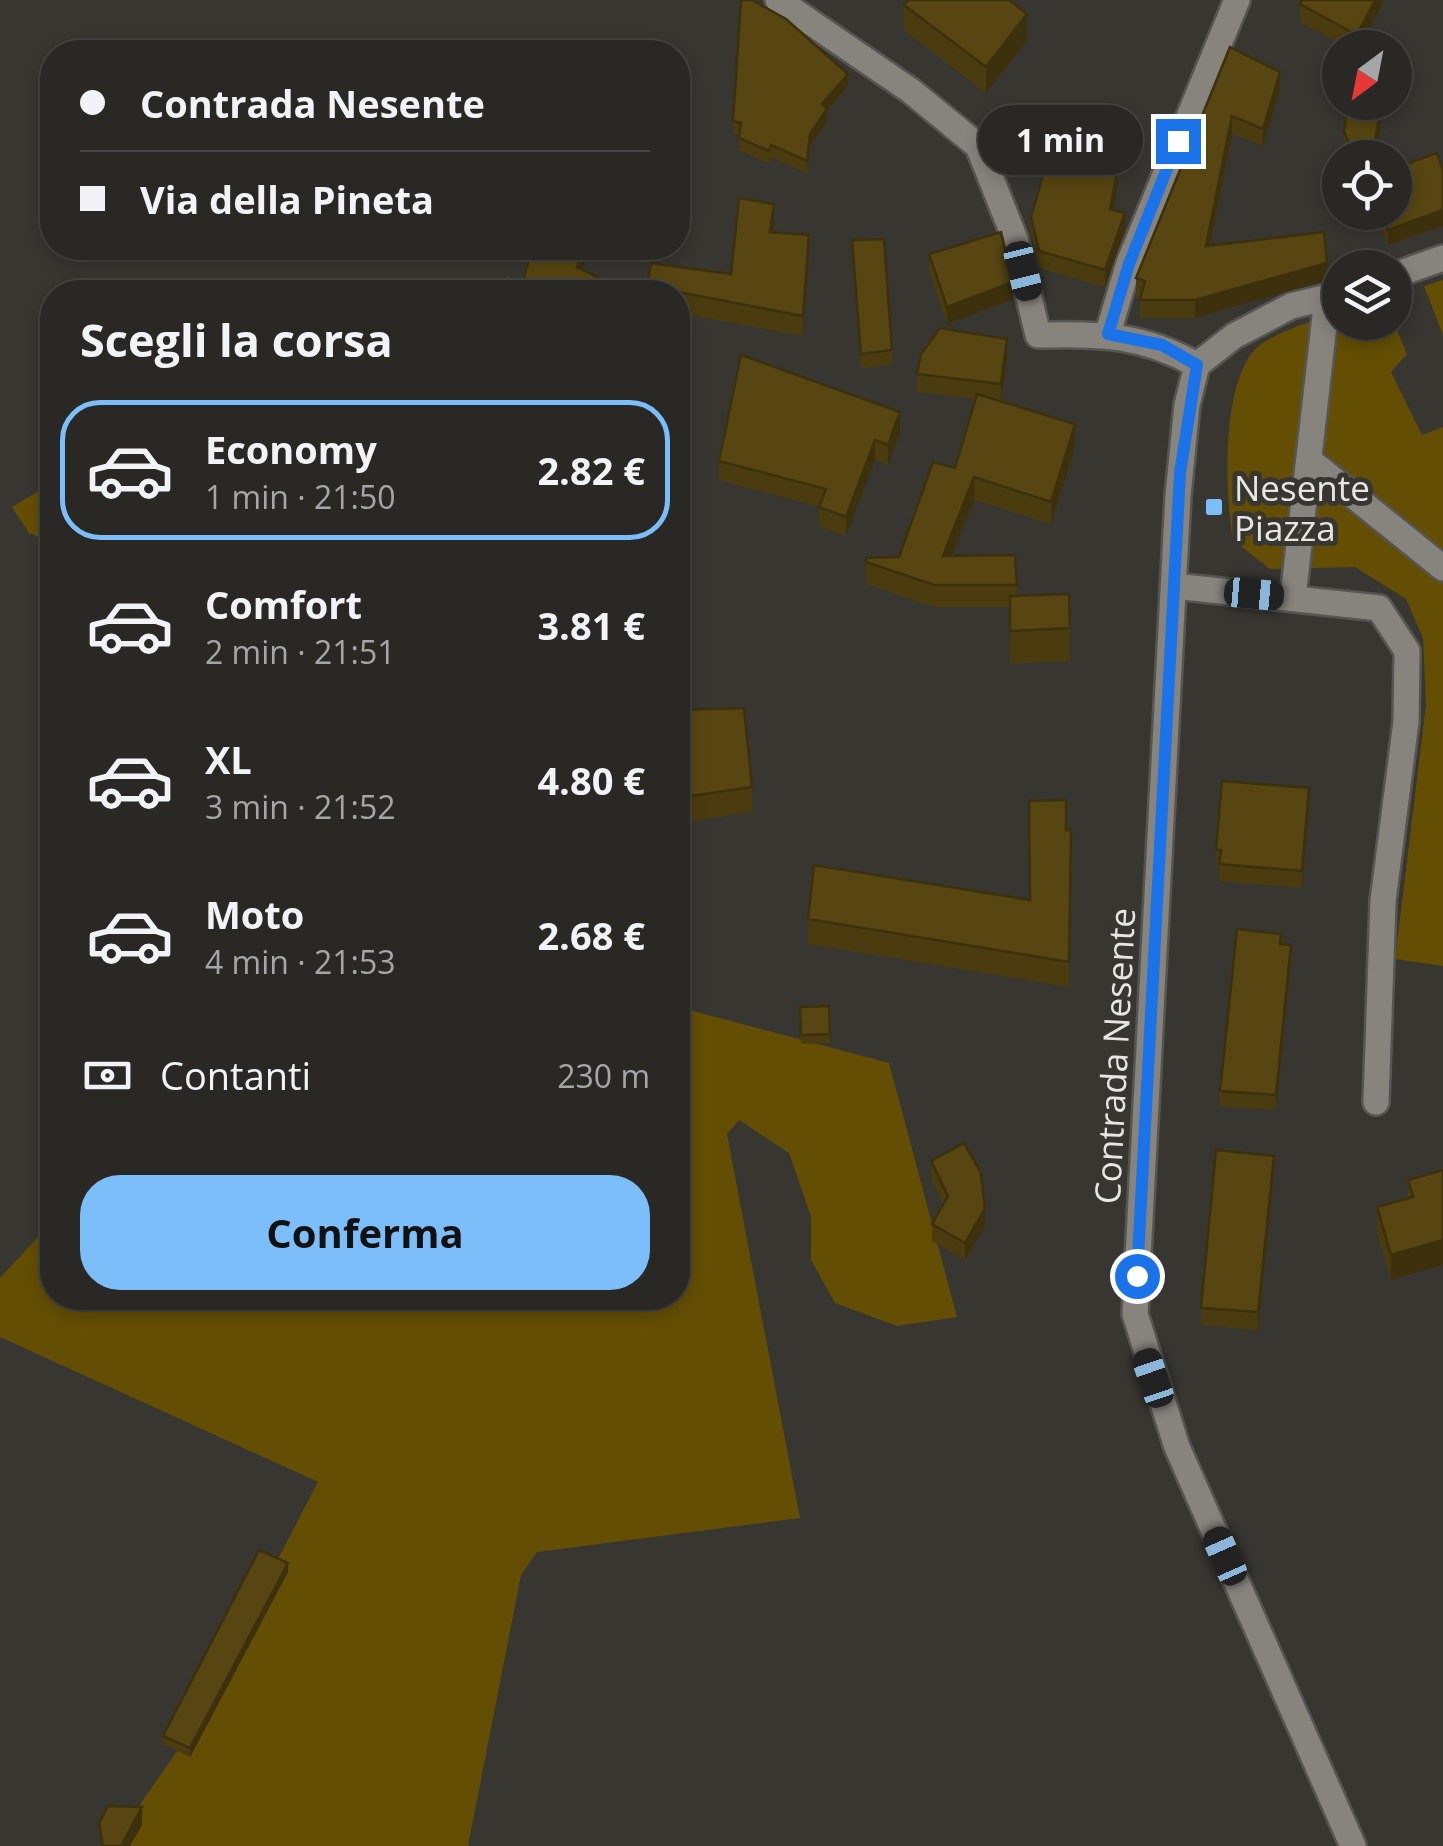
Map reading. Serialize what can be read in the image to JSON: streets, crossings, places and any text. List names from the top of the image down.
{
  "streets": {
    "street": ["Contrada Nesente"]
  },
  "places": {
    "transit": ["Nesente Piazza"]
  },
  "north": "bottom left",
  "page": {
    "banner": ["Contrada Nesente", "Via della Pineta"],
    "bubble": "1 min",
    "heading": "Scegli la corsa",
    "list": [
      {
        "name": "Economy",
        "note": "1 min · 21:50",
        "value": "2.82 €"
      },
      {
        "name": "Comfort",
        "note": "2 min · 21:51",
        "value": "3.81 €"
      },
      {
        "name": "XL",
        "note": "3 min · 21:52",
        "value": "4.80 €"
      },
      {
        "name": "Moto",
        "note": "4 min · 21:53",
        "value": "2.68 €"
      }
    ],
    "pay": ["Contanti", "230 m"],
    "buttons": "Conferma"
  }
}
